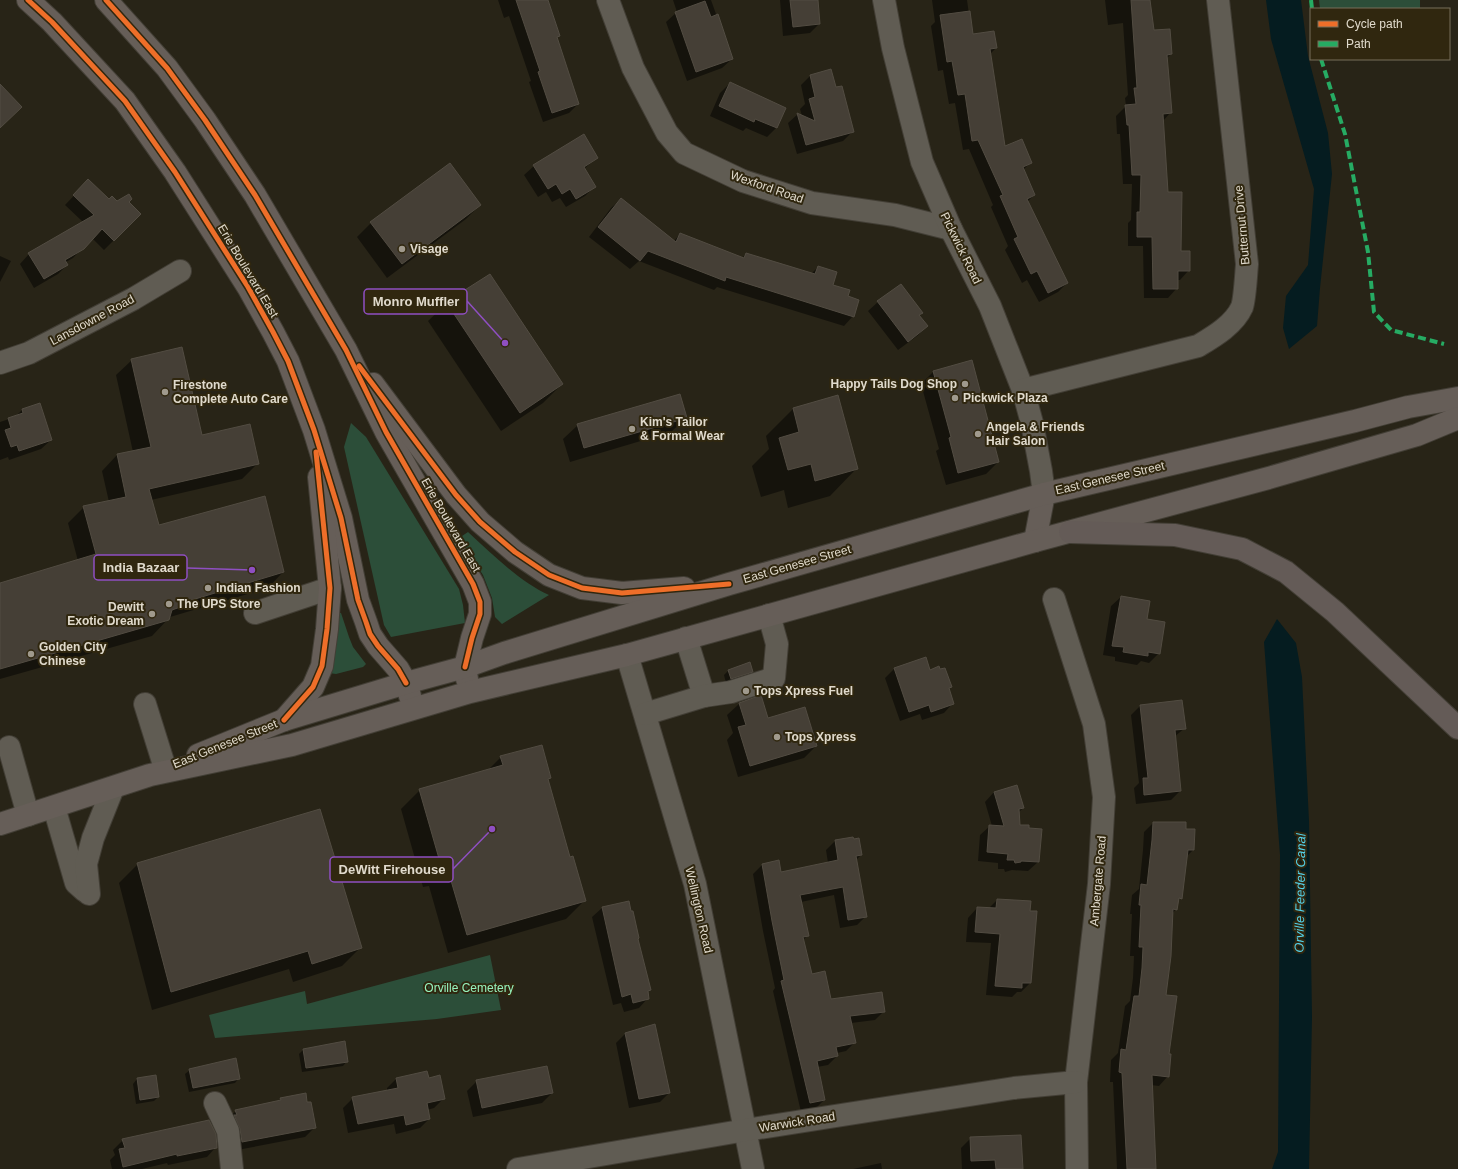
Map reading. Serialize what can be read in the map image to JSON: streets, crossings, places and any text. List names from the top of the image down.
{
  "streets": {
    "main road": ["Erie Boulevard East", "East Genesee Street"],
    "street": [
      "Wexford Road",
      "Butternut Drive",
      "Pickwick Road",
      "Lansdowne Road",
      "Ambergate Road",
      "Wellington Road",
      "Warwick Road"
    ]
  },
  "crossings": [
    ["Wexford Road", "Pickwick Road"],
    ["Butternut Drive", "Pickwick Road"],
    ["Pickwick Road", "East Genesee Street"],
    ["Erie Boulevard East", "East Genesee Street"],
    ["East Genesee Street", "Wellington Road"],
    ["Ambergate Road", "Warwick Road"],
    ["Wellington Road", "Warwick Road"]
  ],
  "water": ["Orville Feeder Canal"],
  "parks": ["Orville Cemetery"],
  "places": [
    "Visage",
    "Monro Muffler",
    "Happy Tails Dog Shop",
    "Firestone Complete Auto Care",
    "Pickwick Plaza",
    "Kim's Tailor & Formal Wear",
    "Angela & Friends Hair Salon",
    "India Bazaar",
    "Indian Fashion",
    "The UPS Store",
    "Dewitt Exotic Dream",
    "Golden City Chinese",
    "Tops Xpress Fuel",
    "Tops Xpress",
    "DeWitt Firehouse"
  ],
  "legend": ["Cycle path", "Path"]
}
